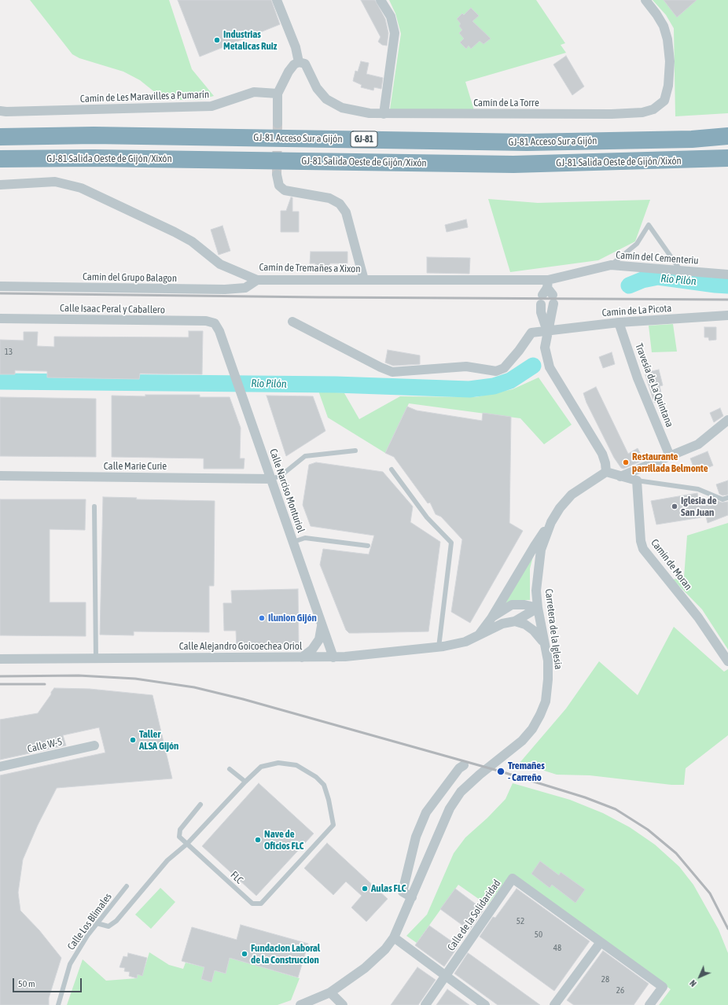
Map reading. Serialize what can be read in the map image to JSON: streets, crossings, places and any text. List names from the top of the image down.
{
  "streets": {
    "highway": ["GJ-81 Acceso Sur a Gijón", "GJ-81", "GJ-81 Salida Oeste de Gijón/Xixón"],
    "street": [
      "Camín de Les Maravilles a Pumarín",
      "Camín de La Torre",
      "Camín del Cementeriu",
      "Camín de Tremañes a Xixon",
      "Camin del Grupo Balagon",
      "Calle Isaac Peral y Caballero",
      "Camin de La Picota",
      "Travesía de La Quintana",
      "Calle Marie Curie",
      "Calle Narciso Monturiol",
      "Camin de Moran",
      "Carretera de la Iglesia",
      "Calle Alejandro Goicoechea Oriol",
      "Calle W-5",
      "Calle de la Solidaridad"
    ],
    "lane": ["FLC", "Calle Los Blimales"]
  },
  "crossings": [
    ["Camín del Cementeriu", "Camín de Tremañes a Xixon"],
    ["Camín de Tremañes a Xixon", "Camin del Grupo Balagon"],
    ["Calle Isaac Peral y Caballero", "Calle Narciso Monturiol"],
    ["Camin de La Picota", "Travesía de La Quintana"],
    ["Calle Marie Curie", "Calle Narciso Monturiol"],
    ["Calle Narciso Monturiol", "Calle Alejandro Goicoechea Oriol"],
    ["Carretera de la Iglesia", "Calle Alejandro Goicoechea Oriol"]
  ],
  "water": ["Río Pilón"],
  "places": [
    "Industrias Metalicas Ruiz",
    "Restaurante parrillada Belmonte",
    "Iglesia de San Juan",
    "Ilunion Gijón",
    "Taller ALSA Gijón",
    "Tremañes - Carreño",
    "Nave de Oficios FLC",
    "Aulas FLC",
    "Fundacion Laboral de la Construccion"
  ],
  "house_numbers": [
    "13",
    "52",
    "50",
    "48",
    "28",
    "26"
  ],
  "scale_bar": "50 m",
  "north": "bottom left"
}
